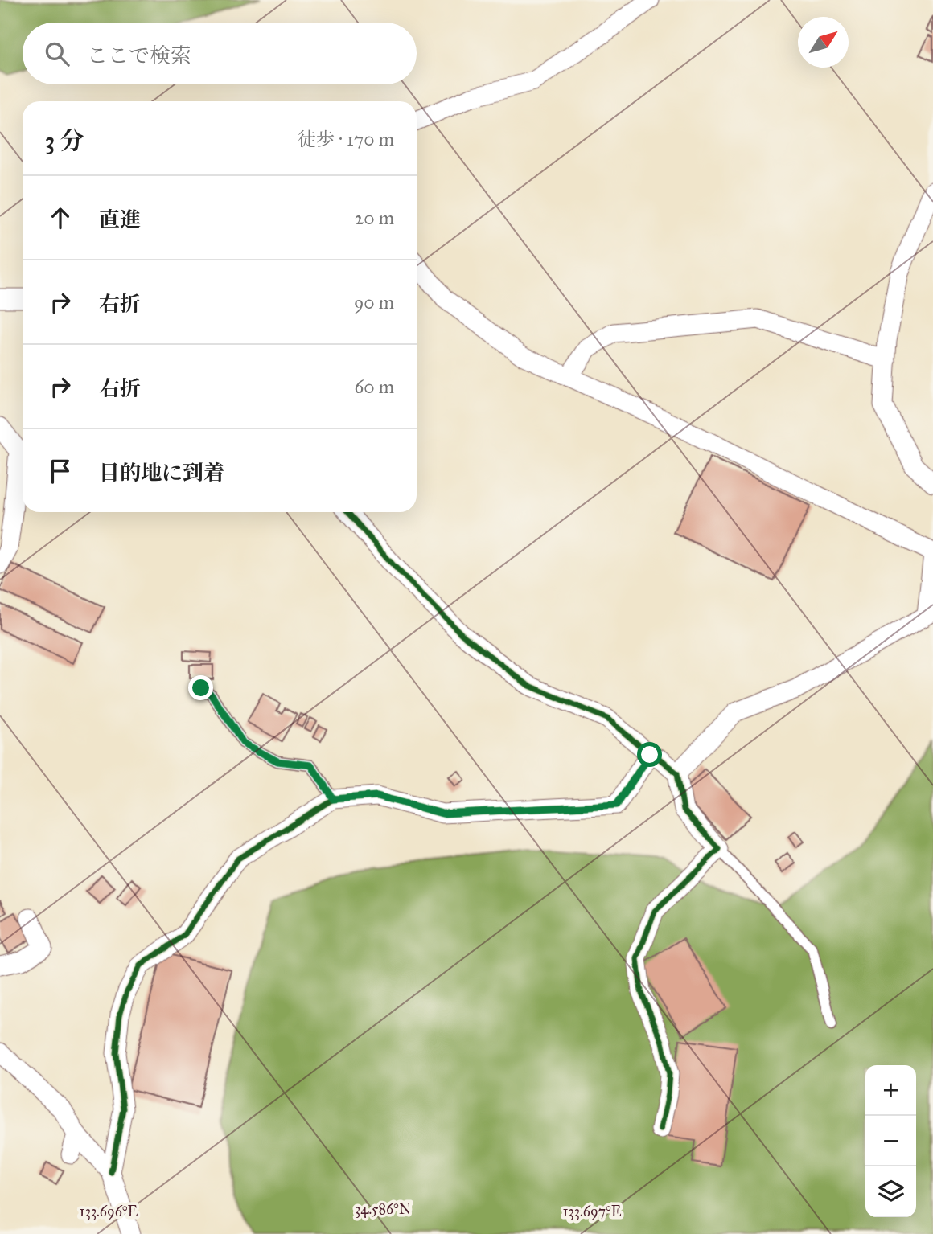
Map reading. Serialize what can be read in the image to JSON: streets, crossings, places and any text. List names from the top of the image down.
{
  "north": "top right",
  "page": {
    "search": "ここで検索",
    "heading": ["3 分", "徒歩 · 170 m"],
    "list": [
      ["直進", "20 m"],
      ["右折", "90 m"],
      ["右折", "60 m"],
      "目的地に到着"
    ],
    "map_buttons": ["+", "−"]
  },
  "coordinates": ["34.586°N", "133.696°E", "133.697°E"]
}
